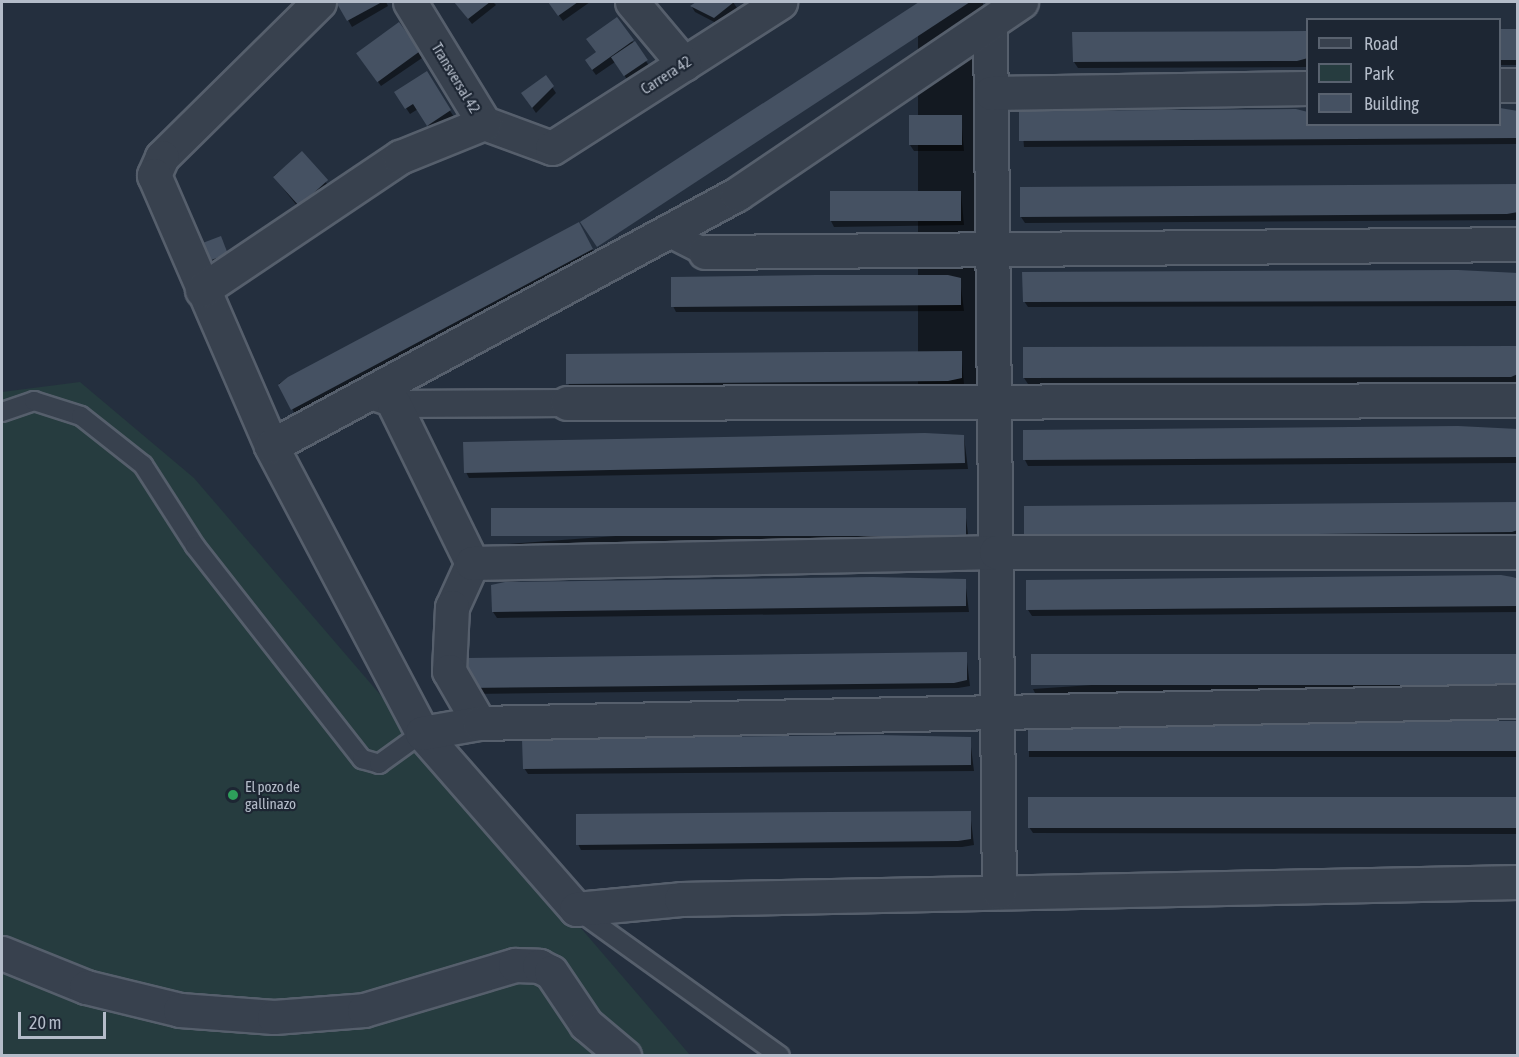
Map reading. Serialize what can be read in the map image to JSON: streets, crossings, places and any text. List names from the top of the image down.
{
  "streets": {
    "street": ["Carrera 42", "Transversal 42"]
  },
  "crossings": [
    ["Carrera 42", "Transversal 42"]
  ],
  "places": ["El pozo de gallinazo"],
  "legend": ["Road", "Park", "Building"],
  "scale_bar": "20 m"
}
